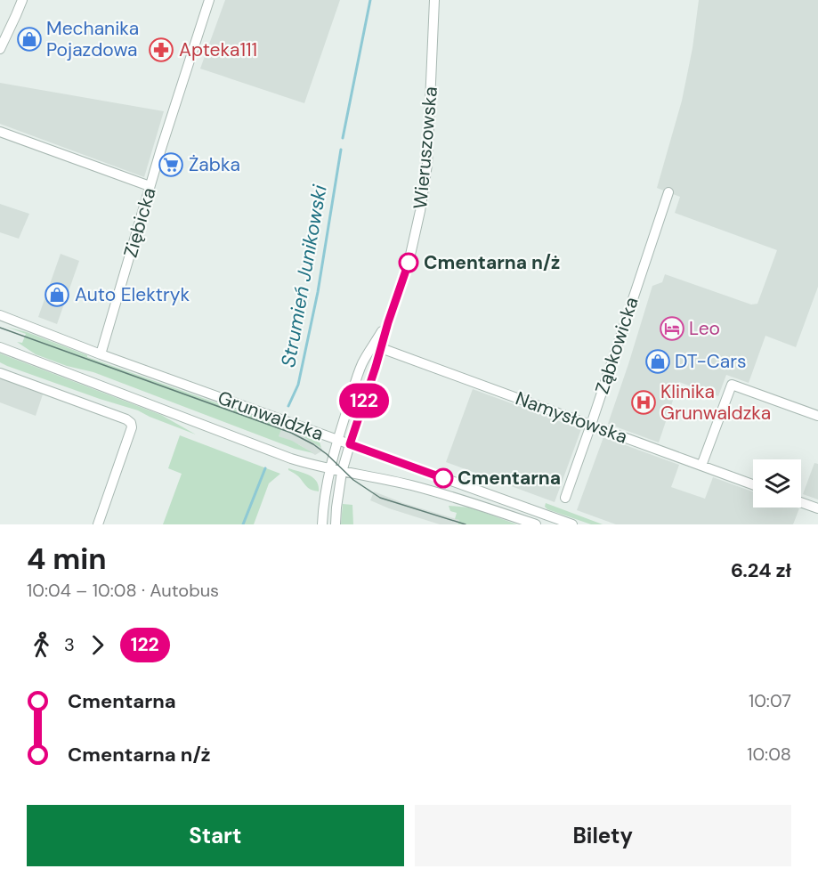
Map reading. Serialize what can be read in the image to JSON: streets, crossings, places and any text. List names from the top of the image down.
{
  "streets": {
    "street": [
      "Wieruszowska",
      "Ziębicka",
      "Ząbkowicka",
      "Grunwaldzka",
      "Namysłowska"
    ]
  },
  "crossings": [
    ["Wieruszowska", "Grunwaldzka"],
    ["Wieruszowska", "Namysłowska"],
    ["Ziębicka", "Grunwaldzka"],
    ["Ząbkowicka", "Namysłowska"]
  ],
  "water": ["Strumień Junikowski"],
  "places": {
    "shop": ["Mechanika Pojazdowa", "Auto Elektryk", "DT-Cars"],
    "pharmacy": ["Apteka111"],
    "supermarket": ["Żabka"],
    "other": ["Cmentarna n/ż", "Cmentarna"],
    "hotel": ["Leo"],
    "hospital": ["Klinika Grunwaldzka"]
  },
  "lines": ["bus line 122"],
  "page": {
    "on_map": "122",
    "heading": ["4 min", "10:04 – 10:08 · Autobus", "6.24 zł"],
    "legs": ["3", "122"],
    "list": [
      {
        "name": "Cmentarna",
        "value": "10:07"
      },
      {
        "name": "Cmentarna n/ż",
        "value": "10:08"
      }
    ],
    "buttons": ["Start", "Bilety"]
  }
}
